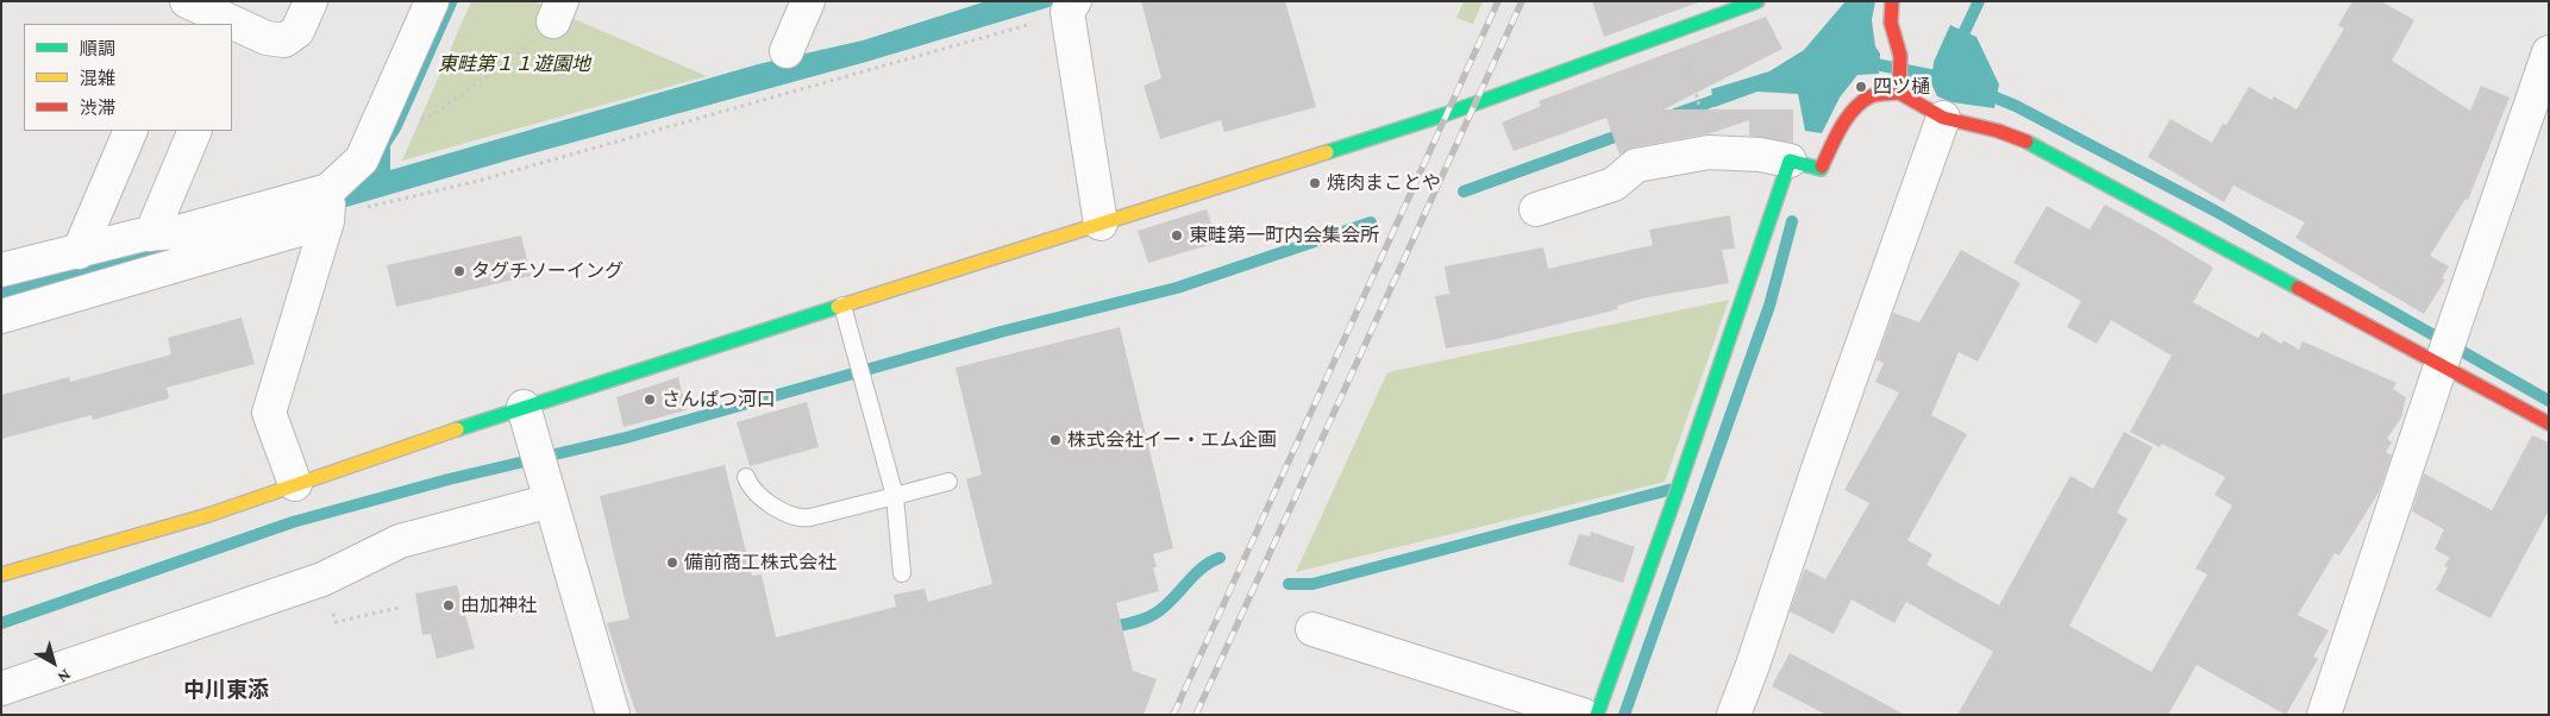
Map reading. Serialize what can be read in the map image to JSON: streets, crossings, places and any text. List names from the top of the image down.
{
  "districts": ["中川東添"],
  "parks": ["東畦第１１遊園地"],
  "places": [
    "四ツ樋",
    "焼肉まことや",
    "東畦第一町内会集会所",
    "タグチソーイング",
    "さんぱつ河口",
    "株式会社イー・エム企画",
    "備前商工株式会社",
    "由加神社"
  ],
  "legend": ["順調", "混雑", "渋滞"],
  "north": "bottom right"
}
